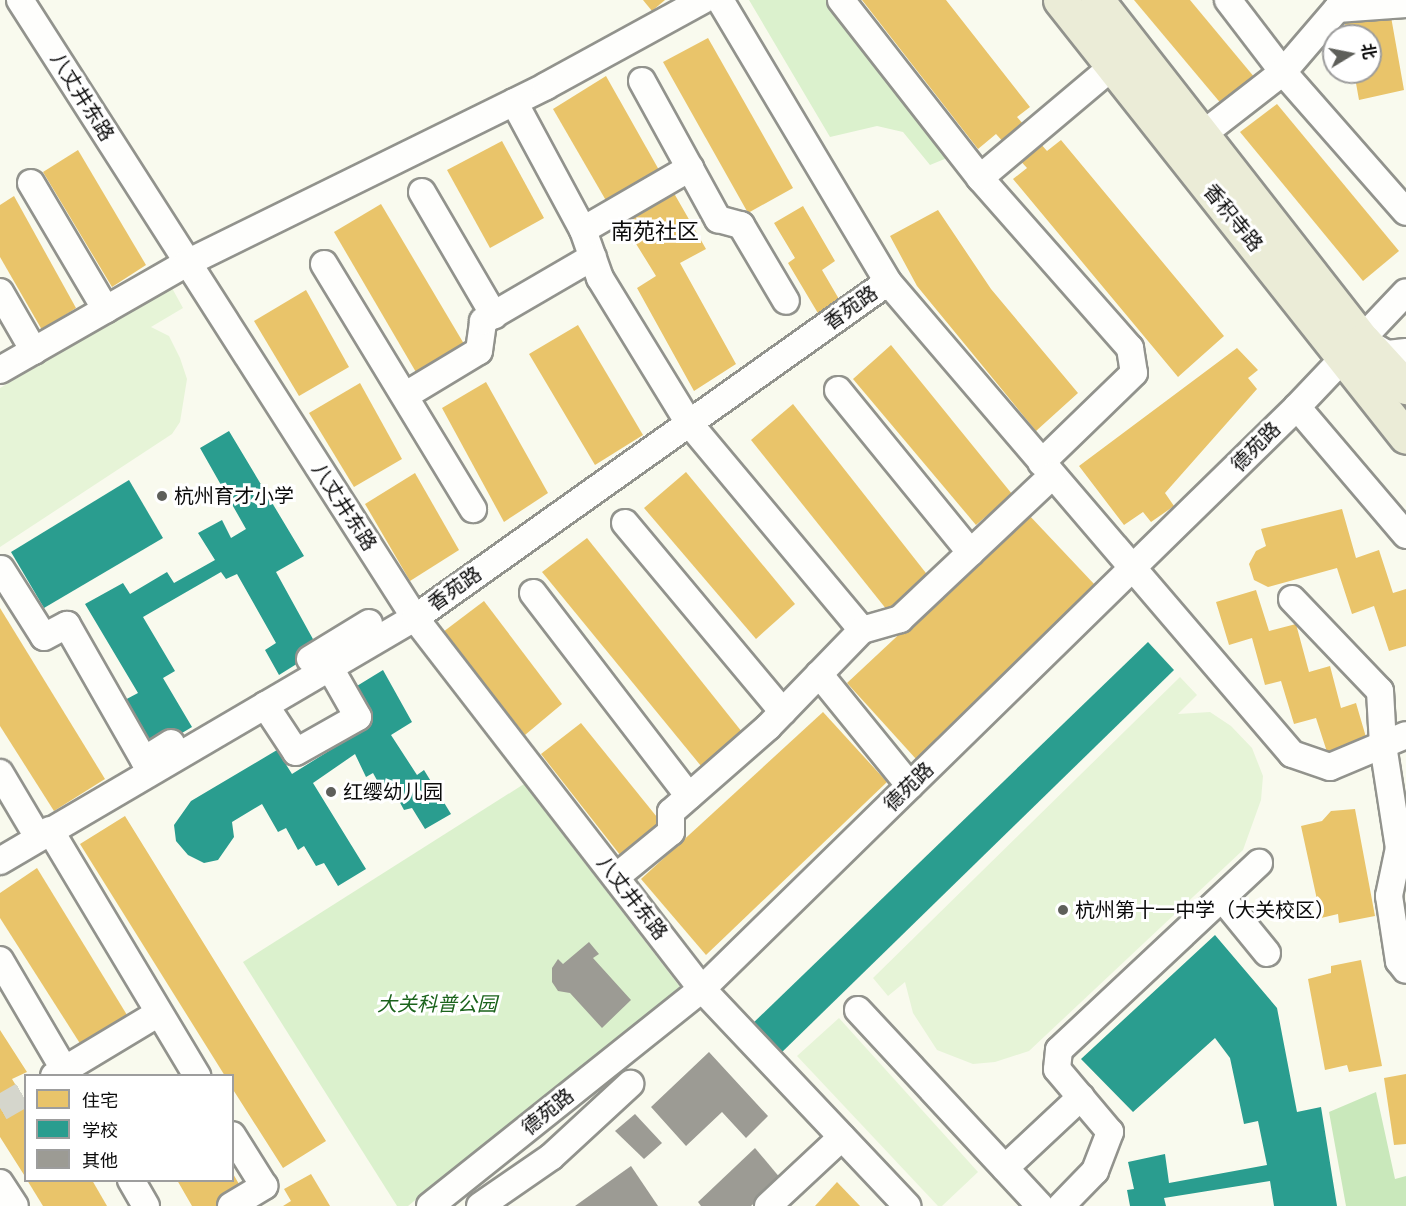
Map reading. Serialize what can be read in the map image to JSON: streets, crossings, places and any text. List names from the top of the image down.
{
  "streets": {
    "main road": ["香积寺路"],
    "street": ["八丈井东路", "香苑路", "德苑路"]
  },
  "crossings": [
    ["八丈井东路", "香苑路"],
    ["八丈井东路", "德苑路"],
    ["香积寺路", "德苑路"]
  ],
  "districts": ["南苑社区"],
  "parks": ["大关科普公园"],
  "places": ["杭州育才小学", "红缨幼儿园", "杭州第十一中学（大关校区）"],
  "legend": ["住宅", "学校", "其他"],
  "north": "right"
}
